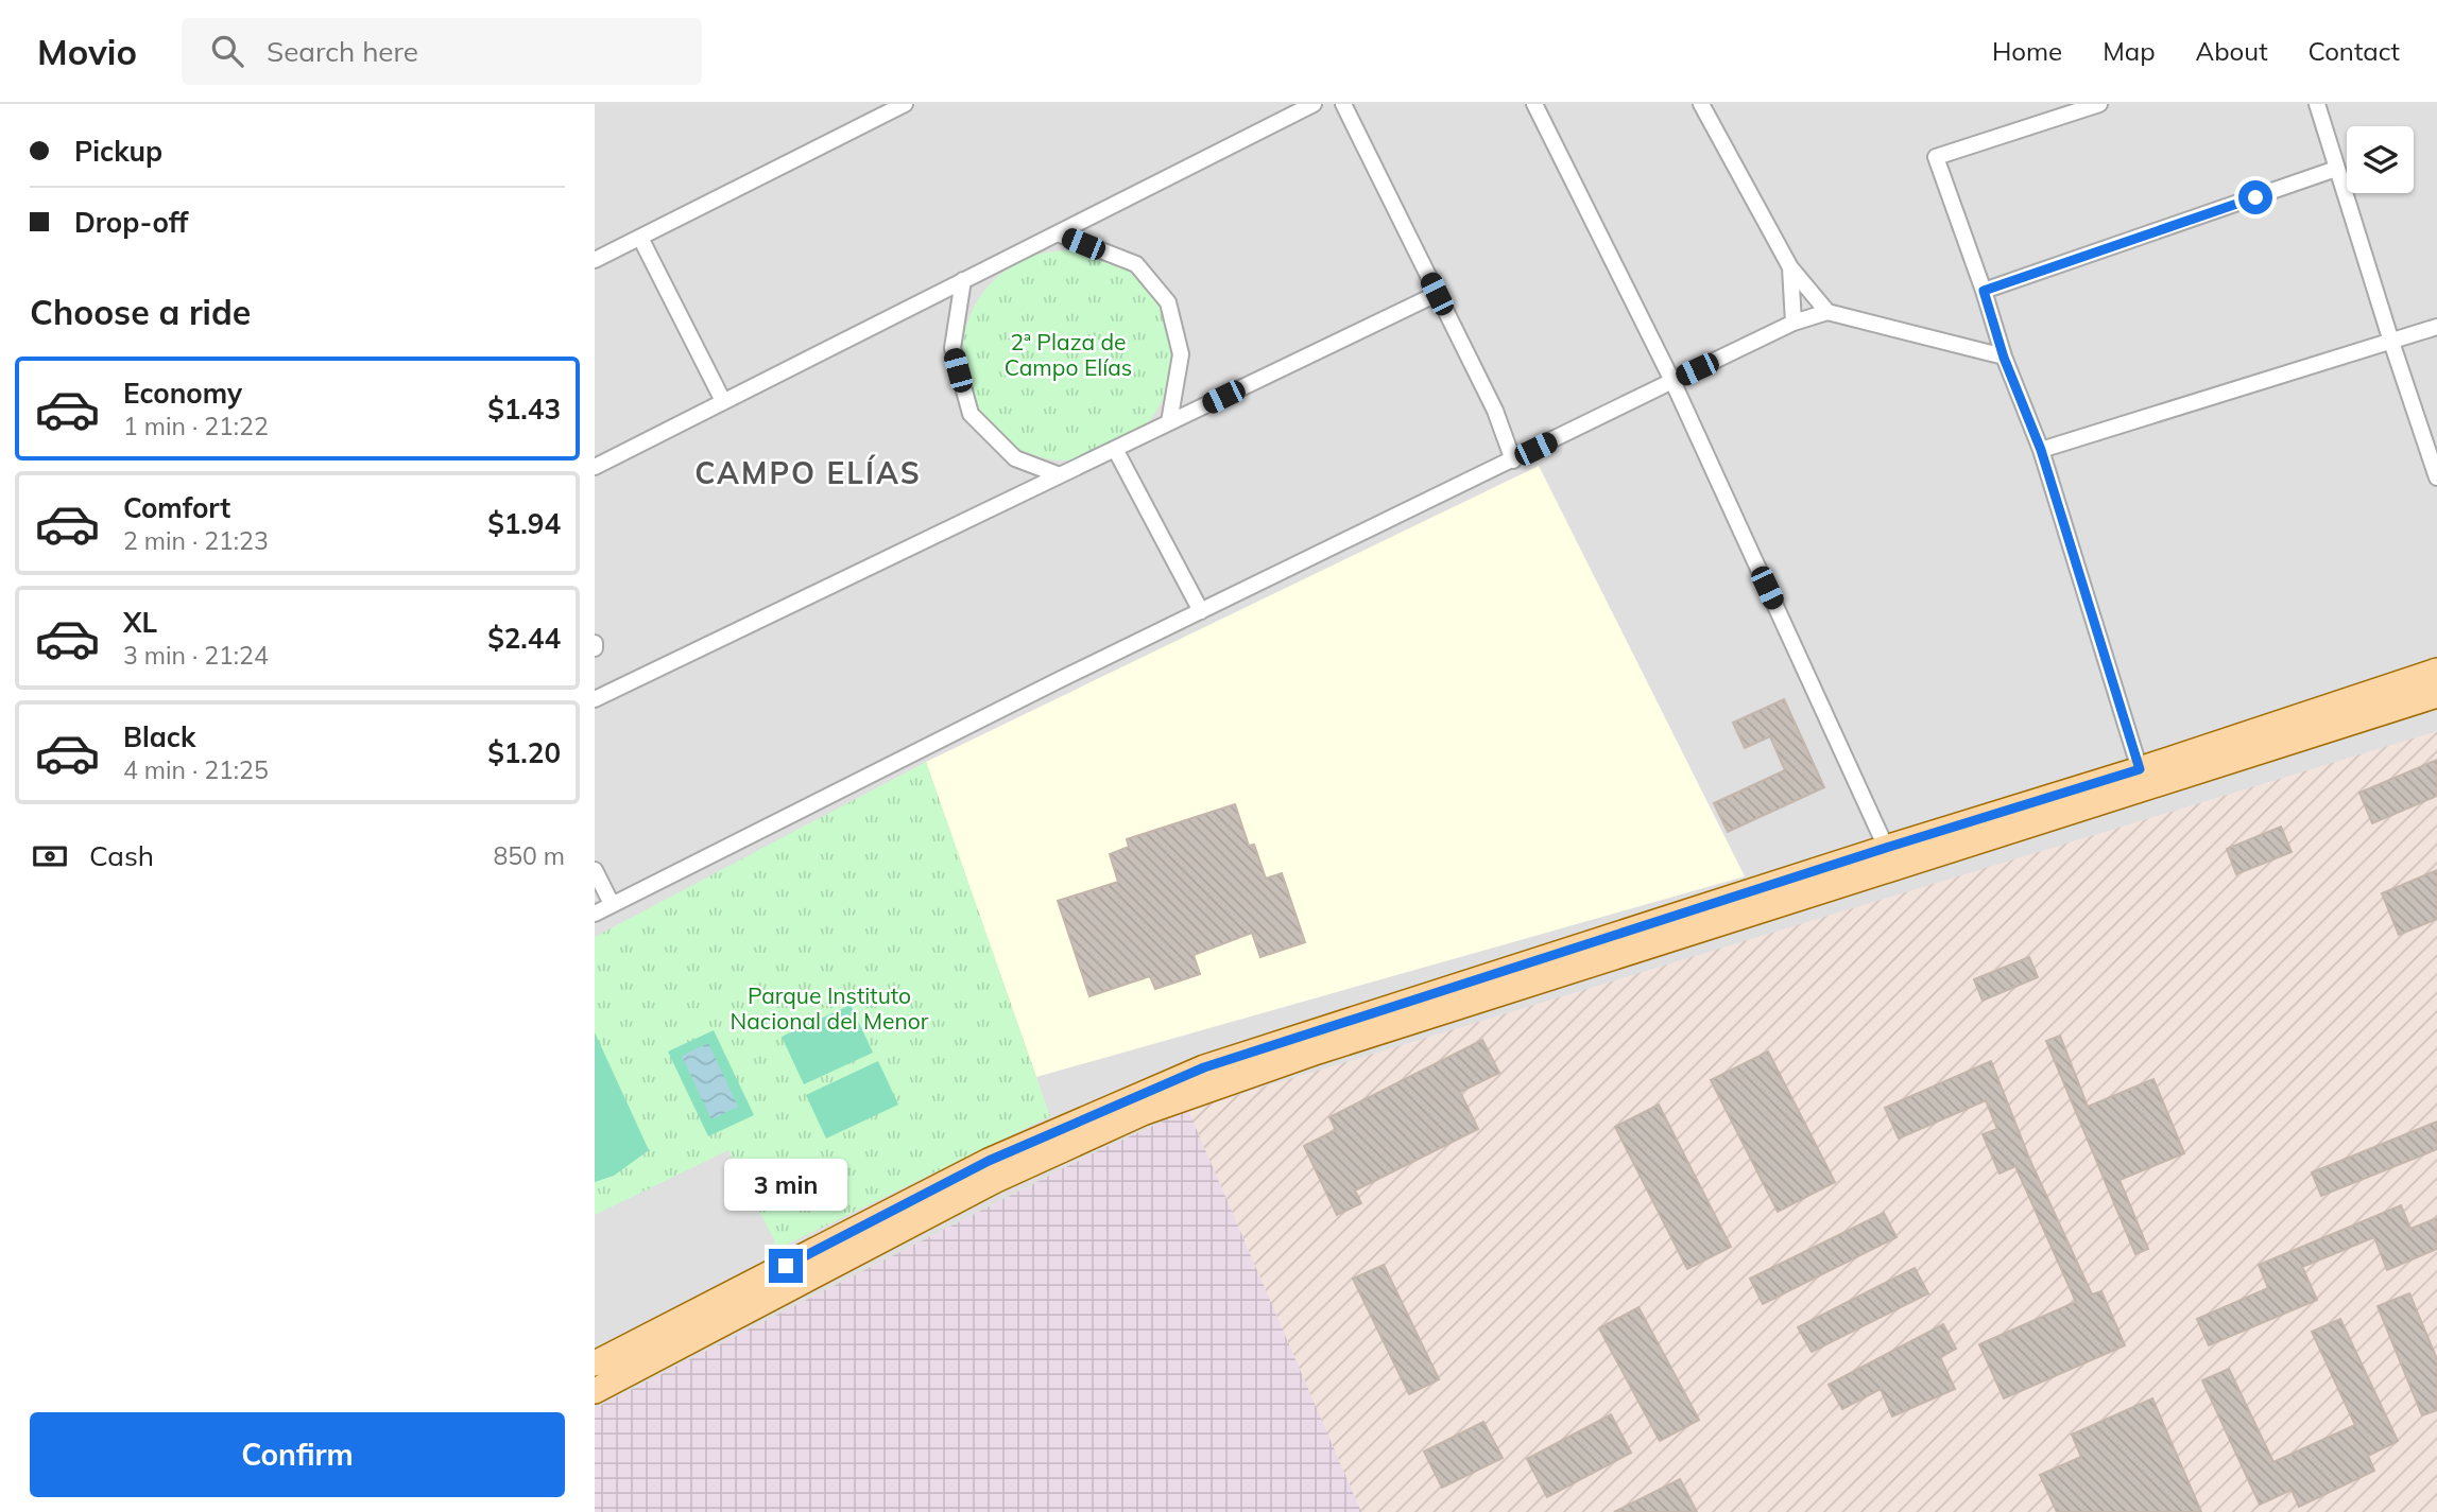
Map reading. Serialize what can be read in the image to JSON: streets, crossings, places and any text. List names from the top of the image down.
{
  "districts": ["CAMPO ELÍAS"],
  "parks": ["2ª Plaza de Campo Elías", "Parque Instituto Nacional del Menor"],
  "page": {
    "header": "Movio",
    "search": "Search here",
    "nav": [
      "Home",
      "Map",
      "About",
      "Contact"
    ],
    "banner": ["Pickup", "Drop-off"],
    "heading": "Choose a ride",
    "list": [
      {
        "name": "Economy",
        "note": "1 min · 21:22",
        "value": "$1.43"
      },
      {
        "name": "Comfort",
        "note": "2 min · 21:23",
        "value": "$1.94"
      },
      {
        "name": "XL",
        "note": "3 min · 21:24",
        "value": "$2.44"
      },
      {
        "name": "Black",
        "note": "4 min · 21:25",
        "value": "$1.20"
      }
    ],
    "pay": ["Cash", "850 m"],
    "bubble": "3 min",
    "buttons": "Confirm"
  }
}
